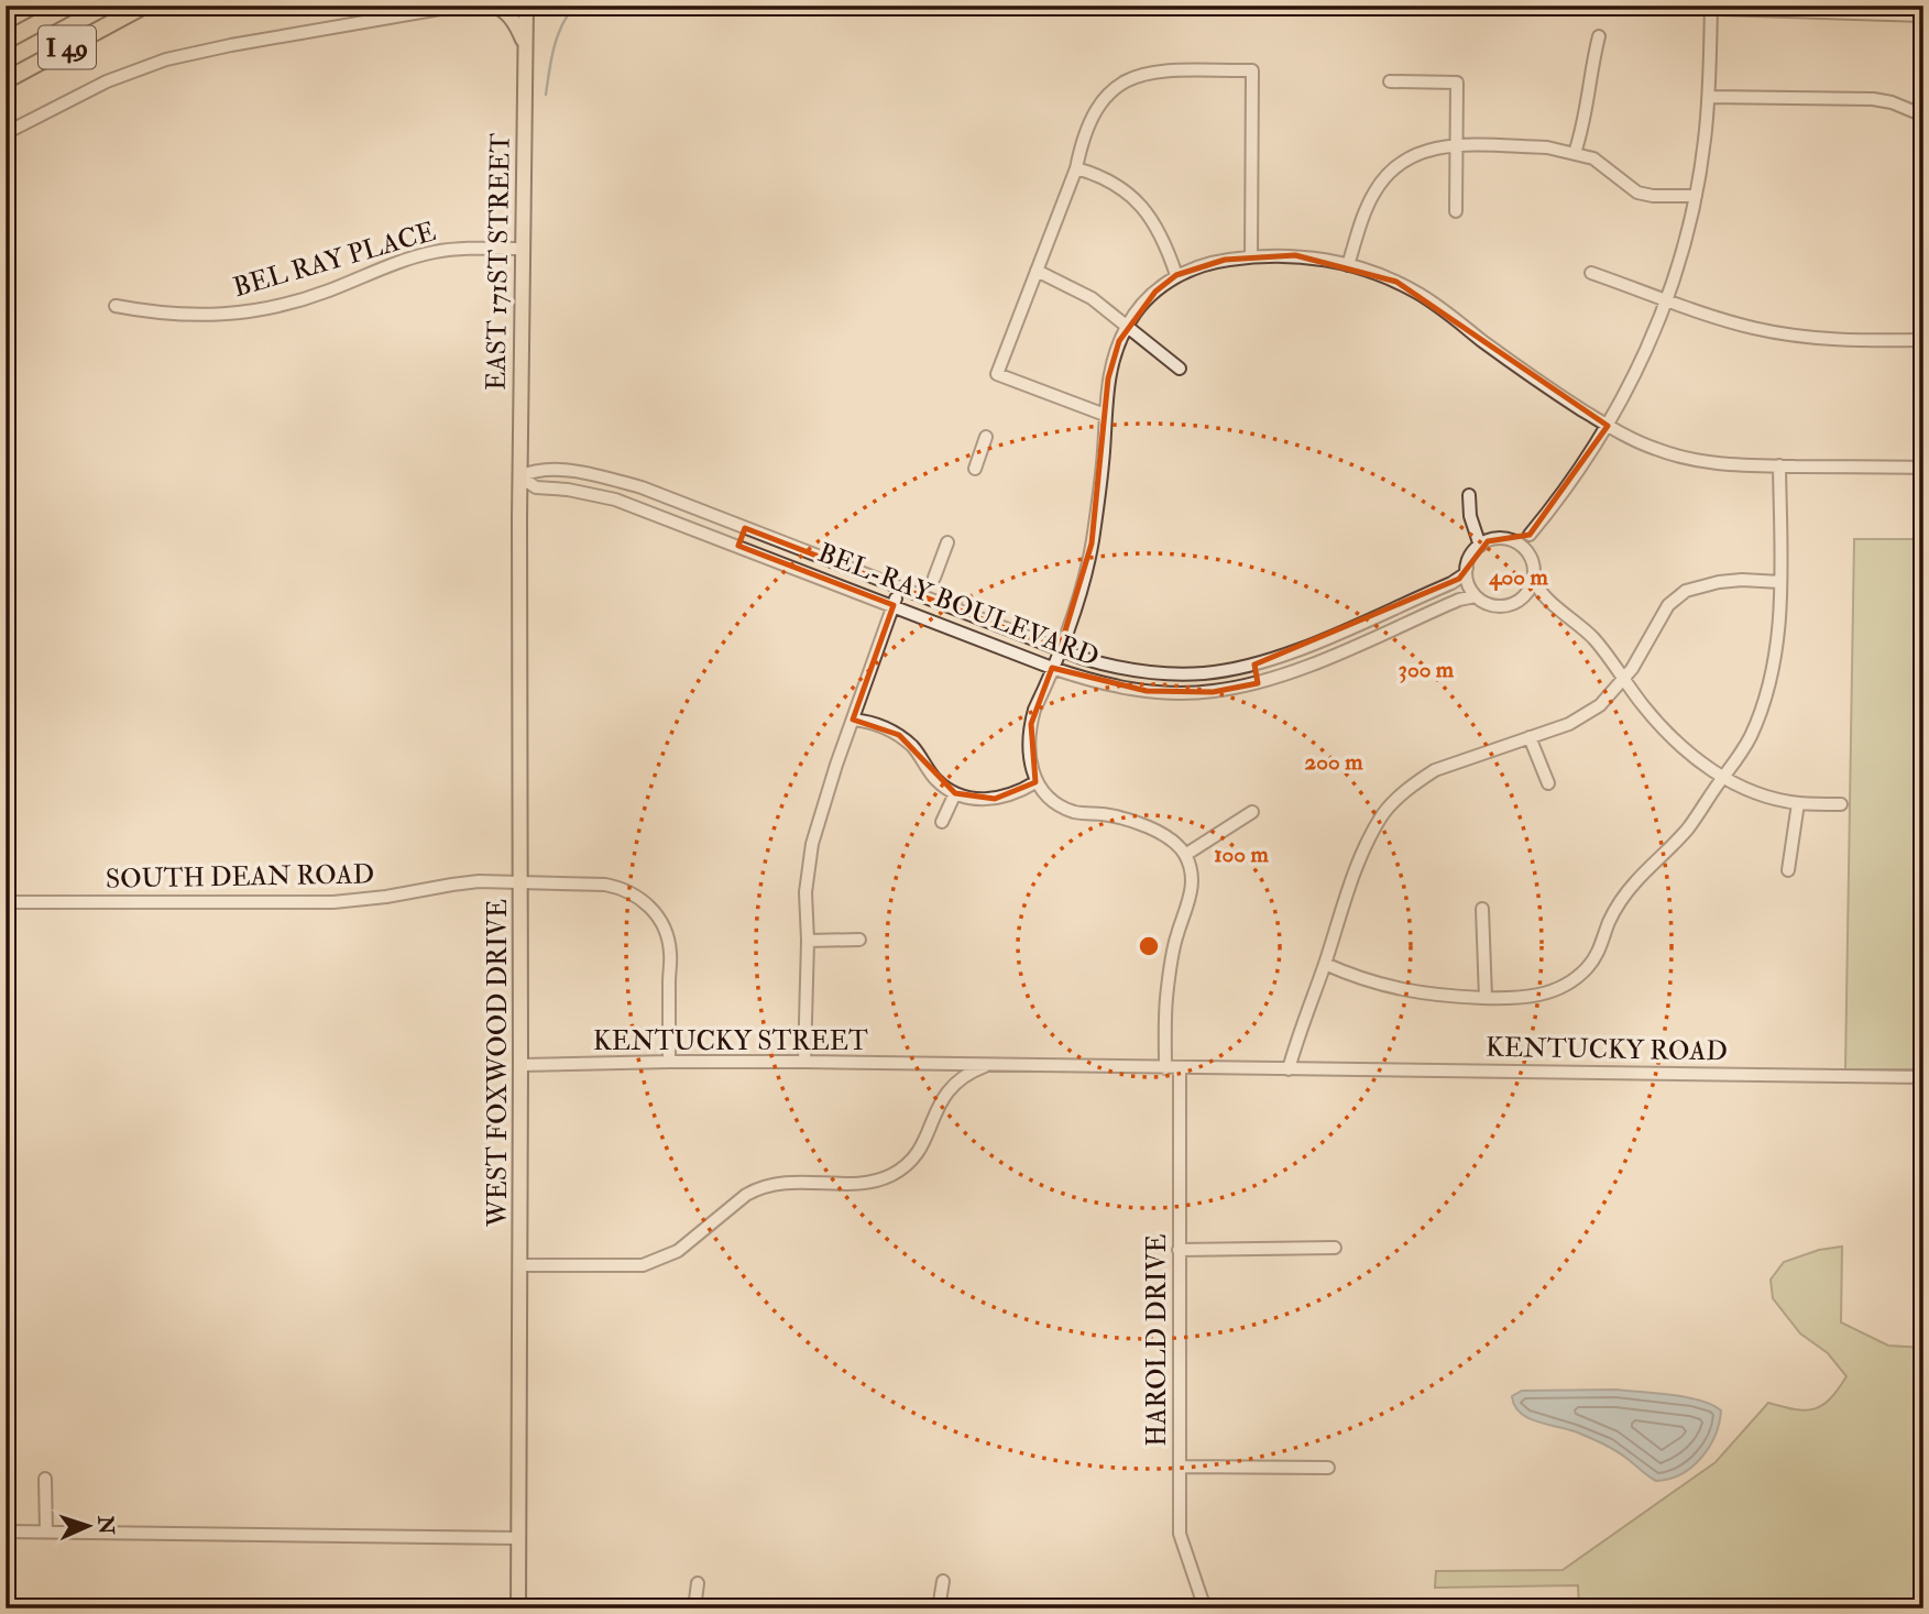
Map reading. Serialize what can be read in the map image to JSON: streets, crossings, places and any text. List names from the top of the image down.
{
  "streets": {
    "highway": ["I 49"],
    "main road": ["EAST 171ST STREET", "WEST FOXWOOD DRIVE"],
    "street": [
      "BEL RAY PLACE",
      "BEL-RAY BOULEVARD",
      "SOUTH DEAN ROAD",
      "KENTUCKY STREET",
      "KENTUCKY ROAD",
      "HAROLD DRIVE"
    ]
  },
  "crossings": [
    ["BEL RAY PLACE", "EAST 171ST STREET"],
    ["EAST 171ST STREET", "BEL-RAY BOULEVARD"],
    ["EAST 171ST STREET", "WEST FOXWOOD DRIVE"],
    ["SOUTH DEAN ROAD", "KENTUCKY STREET"],
    ["SOUTH DEAN ROAD", "WEST FOXWOOD DRIVE"],
    ["KENTUCKY STREET", "WEST FOXWOOD DRIVE"]
  ],
  "north": "right",
  "rings": [
    "400 m",
    "300 m",
    "200 m",
    "100 m"
  ]
}
